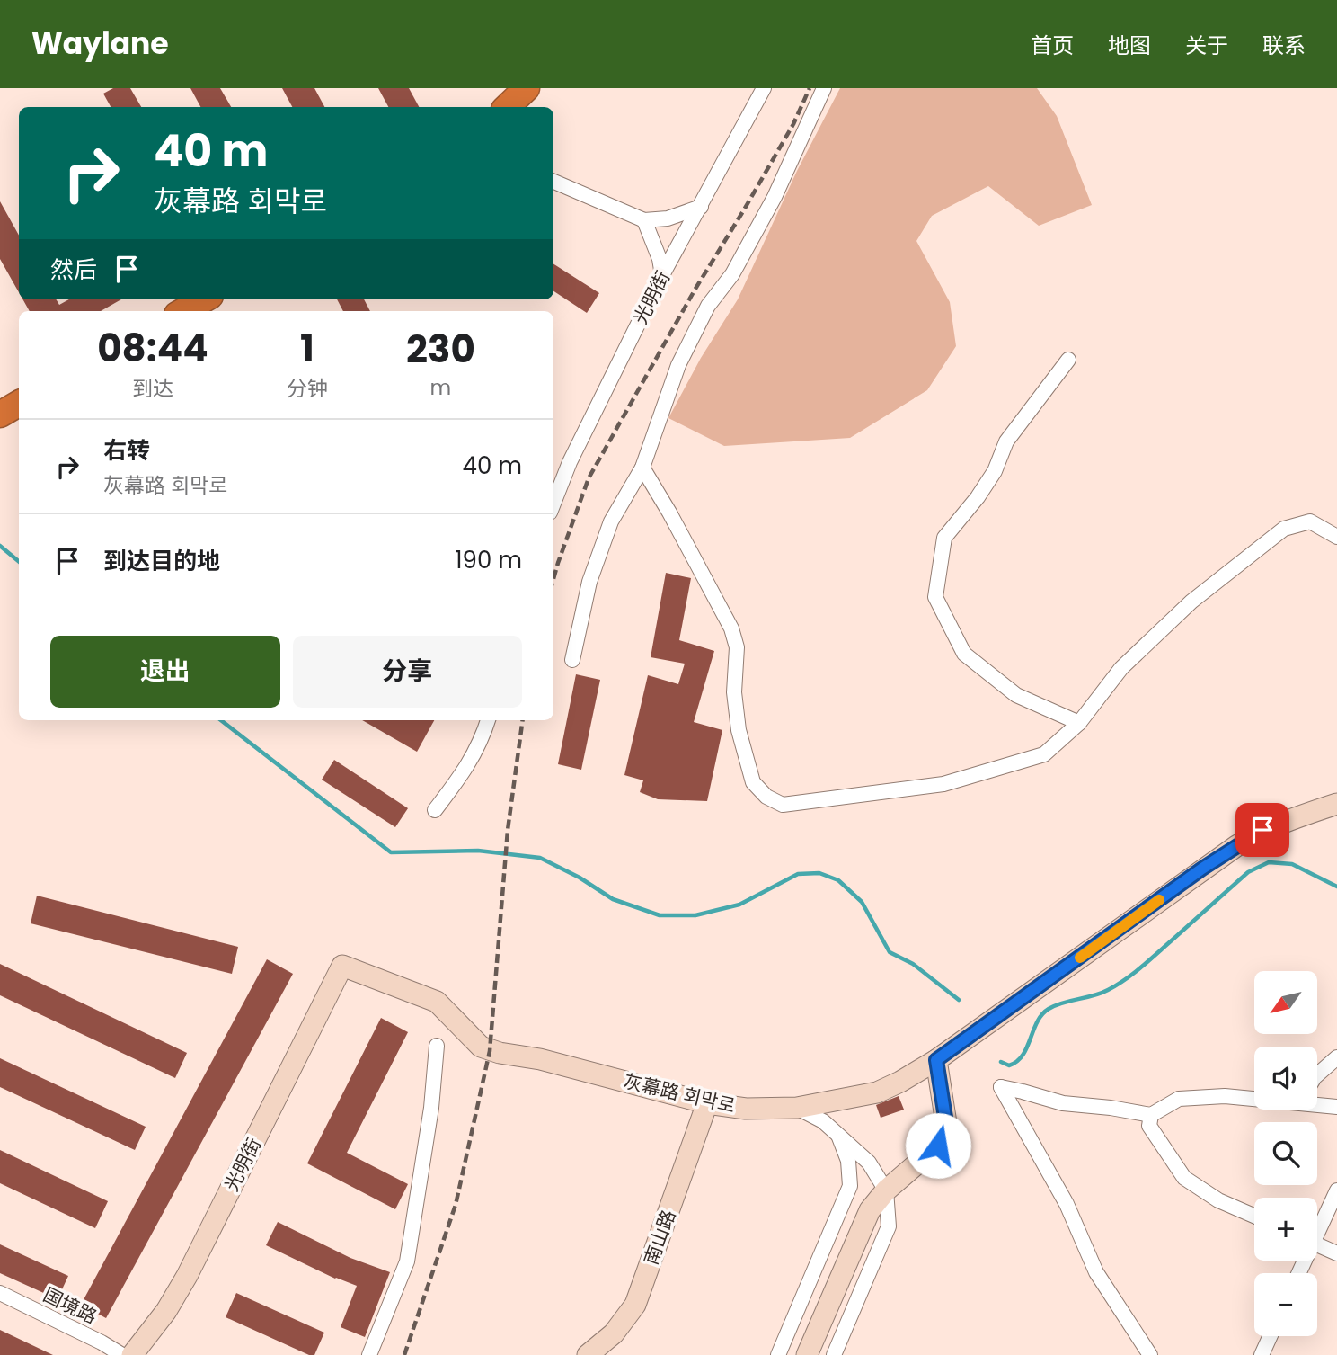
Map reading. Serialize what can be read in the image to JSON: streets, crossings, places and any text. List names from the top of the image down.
{
  "streets": {
    "main road": ["光明街", "灰幕路 회막로", "南山路"],
    "street": ["国境路"]
  },
  "crossings": [
    ["光明街", "灰幕路 회막로"],
    ["灰幕路 회막로", "南山路"]
  ],
  "north": "bottom left",
  "page": {
    "header": "Waylane",
    "nav": [
      "首页",
      "地图",
      "关于",
      "联系"
    ],
    "turn": ["40 m", "灰幕路 회막로"],
    "then": "然后",
    "eta": [
      "08:44",
      "到达",
      "1",
      "分钟",
      "230",
      "m"
    ],
    "list": [
      {
        "name": "右转",
        "note": "灰幕路 회막로",
        "value": "40 m"
      },
      {
        "name": "到达目的地",
        "value": "190 m"
      }
    ],
    "buttons": ["退出", "分享"],
    "map_buttons": ["+", "−"]
  }
}
